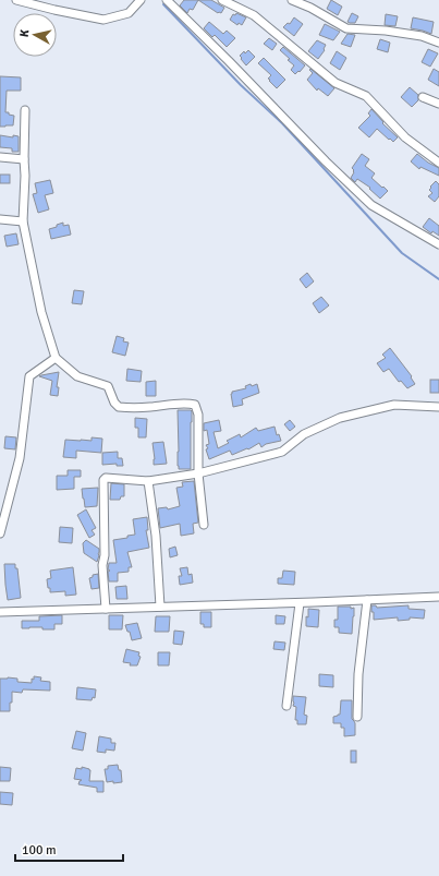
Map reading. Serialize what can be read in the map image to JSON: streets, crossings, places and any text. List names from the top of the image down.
{
  "scale_bar": "100 m",
  "north": "left"
}
